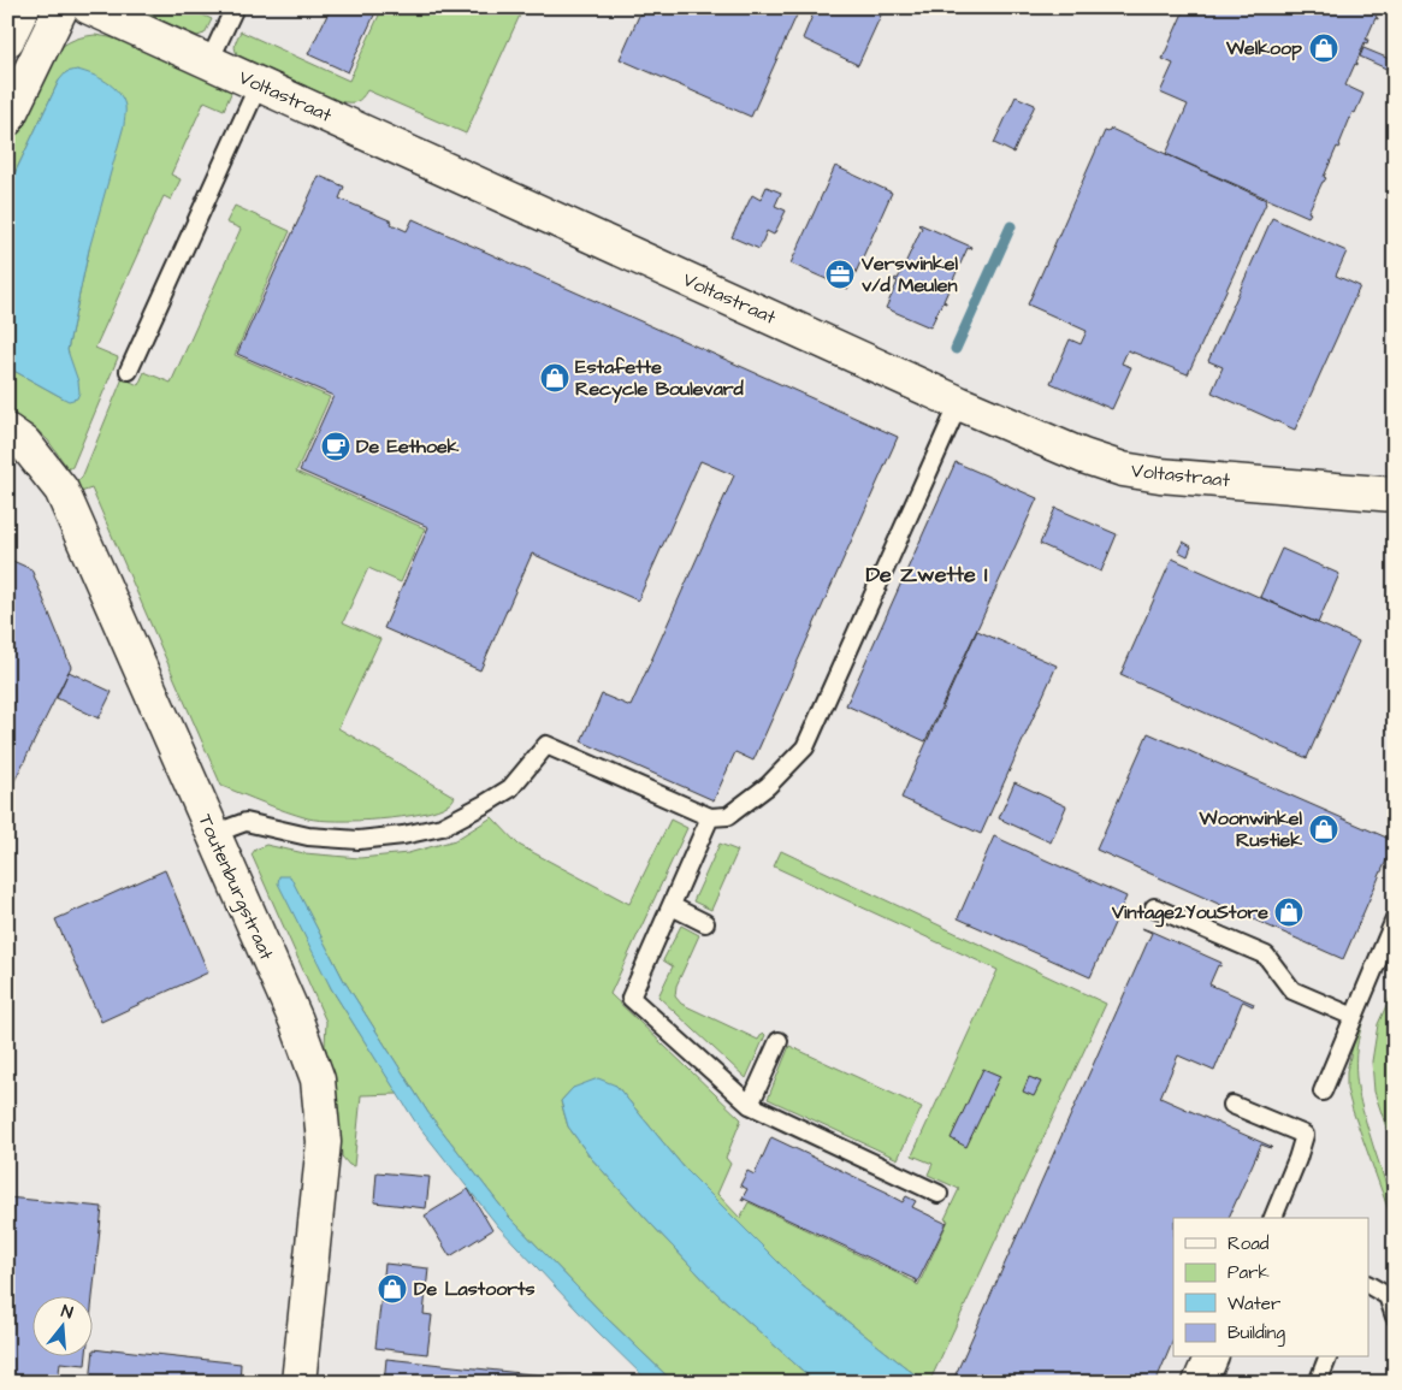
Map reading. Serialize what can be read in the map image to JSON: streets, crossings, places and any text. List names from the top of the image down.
{
  "streets": {
    "street": ["Voltastraat", "Toutenburgstraat"]
  },
  "districts": ["De Zwette I"],
  "places": {
    "shop": [
      "Welkoop",
      "Estafette Recycle Boulevard",
      "Woonwinkel Rustiek",
      "Vintage2YouStore",
      "De Lastoorts"
    ],
    "office": ["Verswinkel v/d Meulen"],
    "cafe": ["De Eethoek"]
  },
  "legend": [
    "Road",
    "Park",
    "Water",
    "Building"
  ],
  "north": "top"
}
